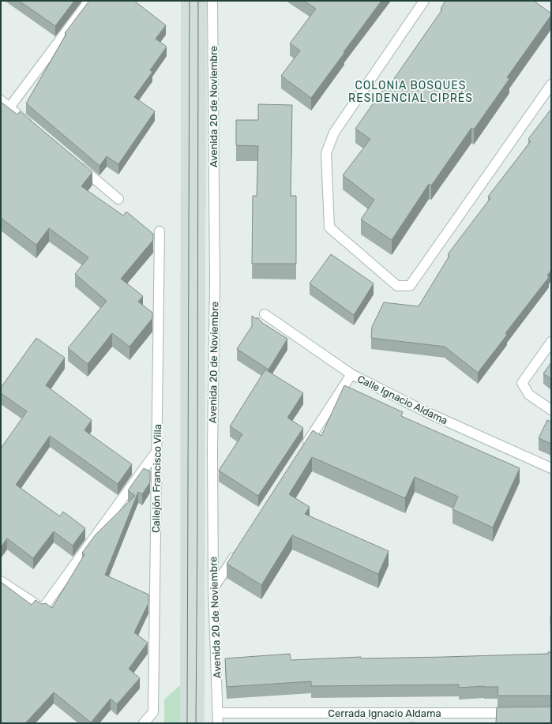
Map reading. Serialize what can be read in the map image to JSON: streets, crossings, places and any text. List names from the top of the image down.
{
  "streets": {
    "street": [
      "Avenida 20 de Noviembre",
      "Calle Ignacio Aldama",
      "Callejón Francisco Villa",
      "Cerrada Ignacio Aldama"
    ]
  },
  "crossings": [
    ["Avenida 20 de Noviembre", "Cerrada Ignacio Aldama"]
  ],
  "districts": ["COLONIA BOSQUES RESIDENCIAL CIPRÉS"]
}
